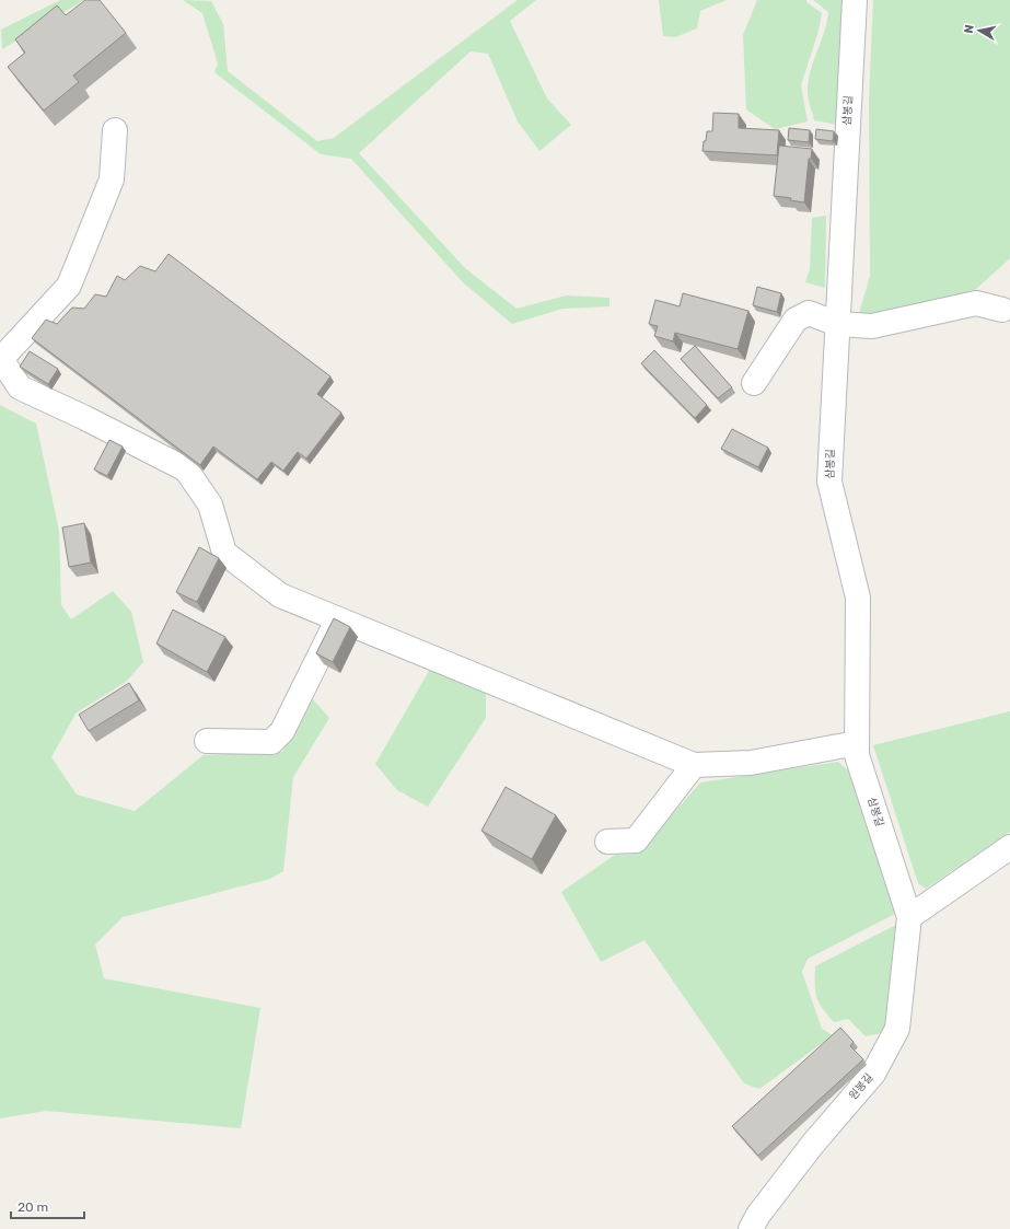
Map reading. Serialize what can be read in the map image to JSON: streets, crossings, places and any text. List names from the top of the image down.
{
  "streets": {
    "street": ["삼봉길", "원봉길"]
  },
  "crossings": [
    ["삼봉길", "원봉길"]
  ],
  "scale_bar": "20 m",
  "north": "left"
}
